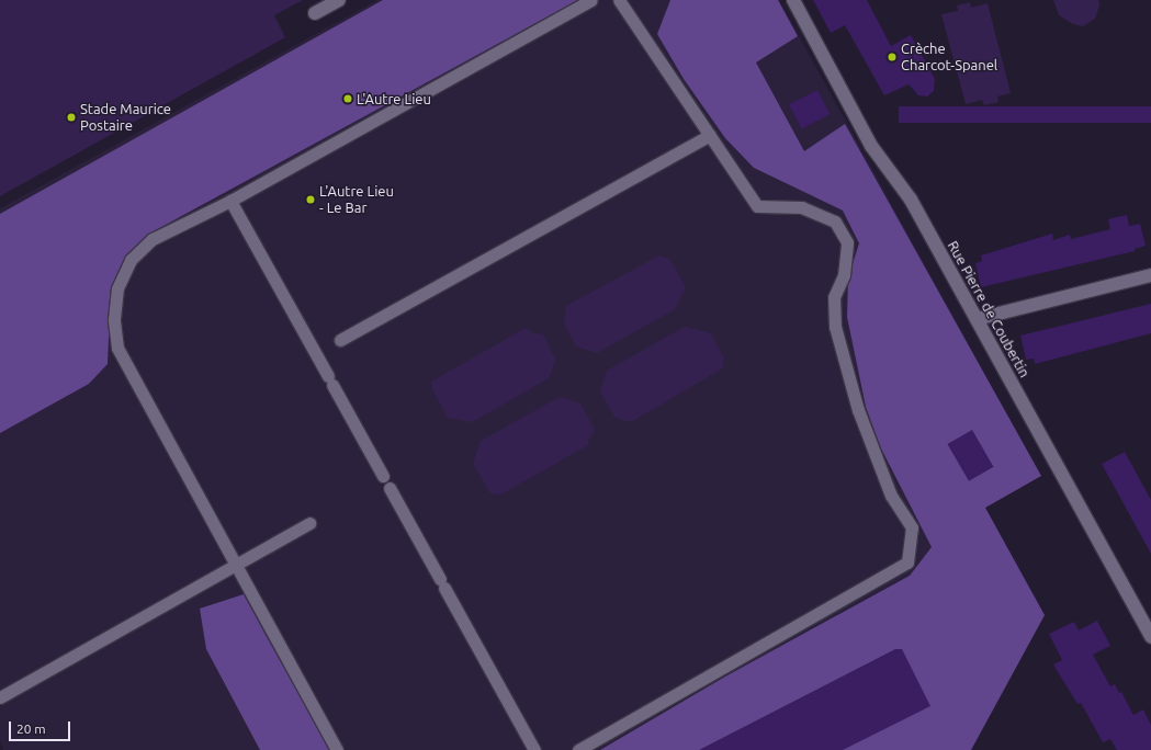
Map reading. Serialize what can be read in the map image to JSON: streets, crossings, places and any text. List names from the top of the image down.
{
  "streets": {
    "street": ["Rue Pierre de Coubertin"]
  },
  "places": [
    "Crèche Charcot-Spanel",
    "L'Autre Lieu",
    "Stade Maurice Postaire",
    "L'Autre Lieu - Le Bar"
  ],
  "scale_bar": "20 m"
}
